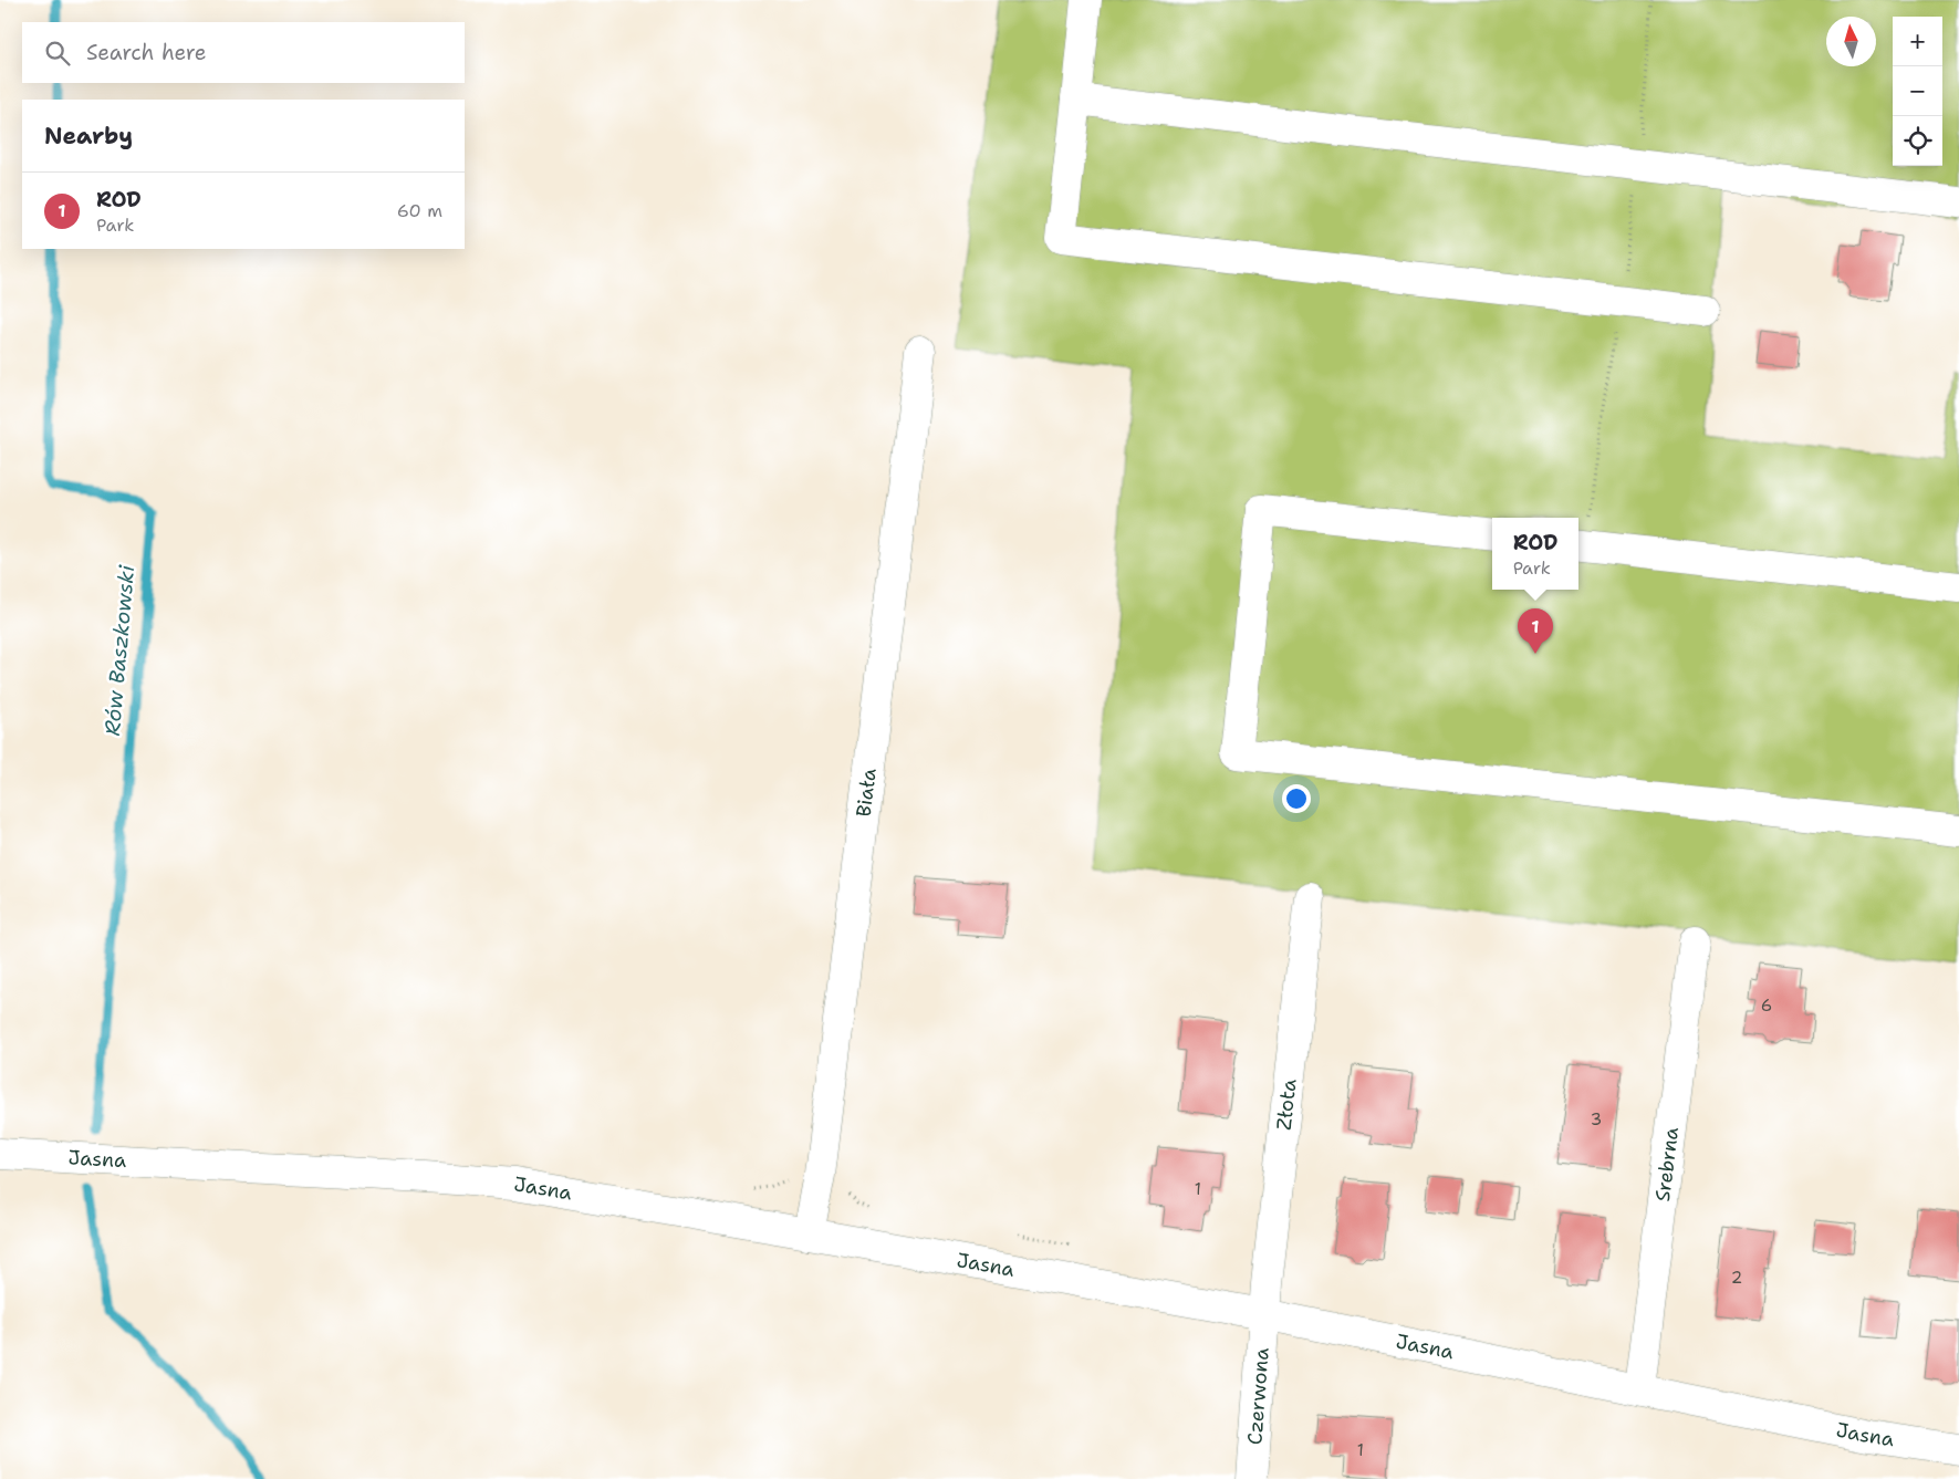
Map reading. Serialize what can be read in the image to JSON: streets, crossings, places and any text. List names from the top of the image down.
{
  "streets": {
    "street": [
      "Biała",
      "Złota",
      "Jasna",
      "Srebrna",
      "Czerwona"
    ]
  },
  "crossings": [
    ["Biała", "Jasna"],
    ["Złota", "Jasna"],
    ["Złota", "Czerwona"],
    ["Jasna", "Srebrna"],
    ["Jasna", "Czerwona"]
  ],
  "water": ["Rów Baszkowski"],
  "house_numbers": [
    "6",
    "3",
    "1",
    "2",
    "1"
  ],
  "north": "top",
  "page": {
    "map_buttons": ["+", "−"],
    "search": "Search here",
    "heading": "Nearby",
    "list": [
      {
        "mark": "1",
        "name": "ROD",
        "note": "Park",
        "value": "60 m"
      }
    ],
    "popup": ["ROD", "Park"],
    "pins": "1"
  }
}
